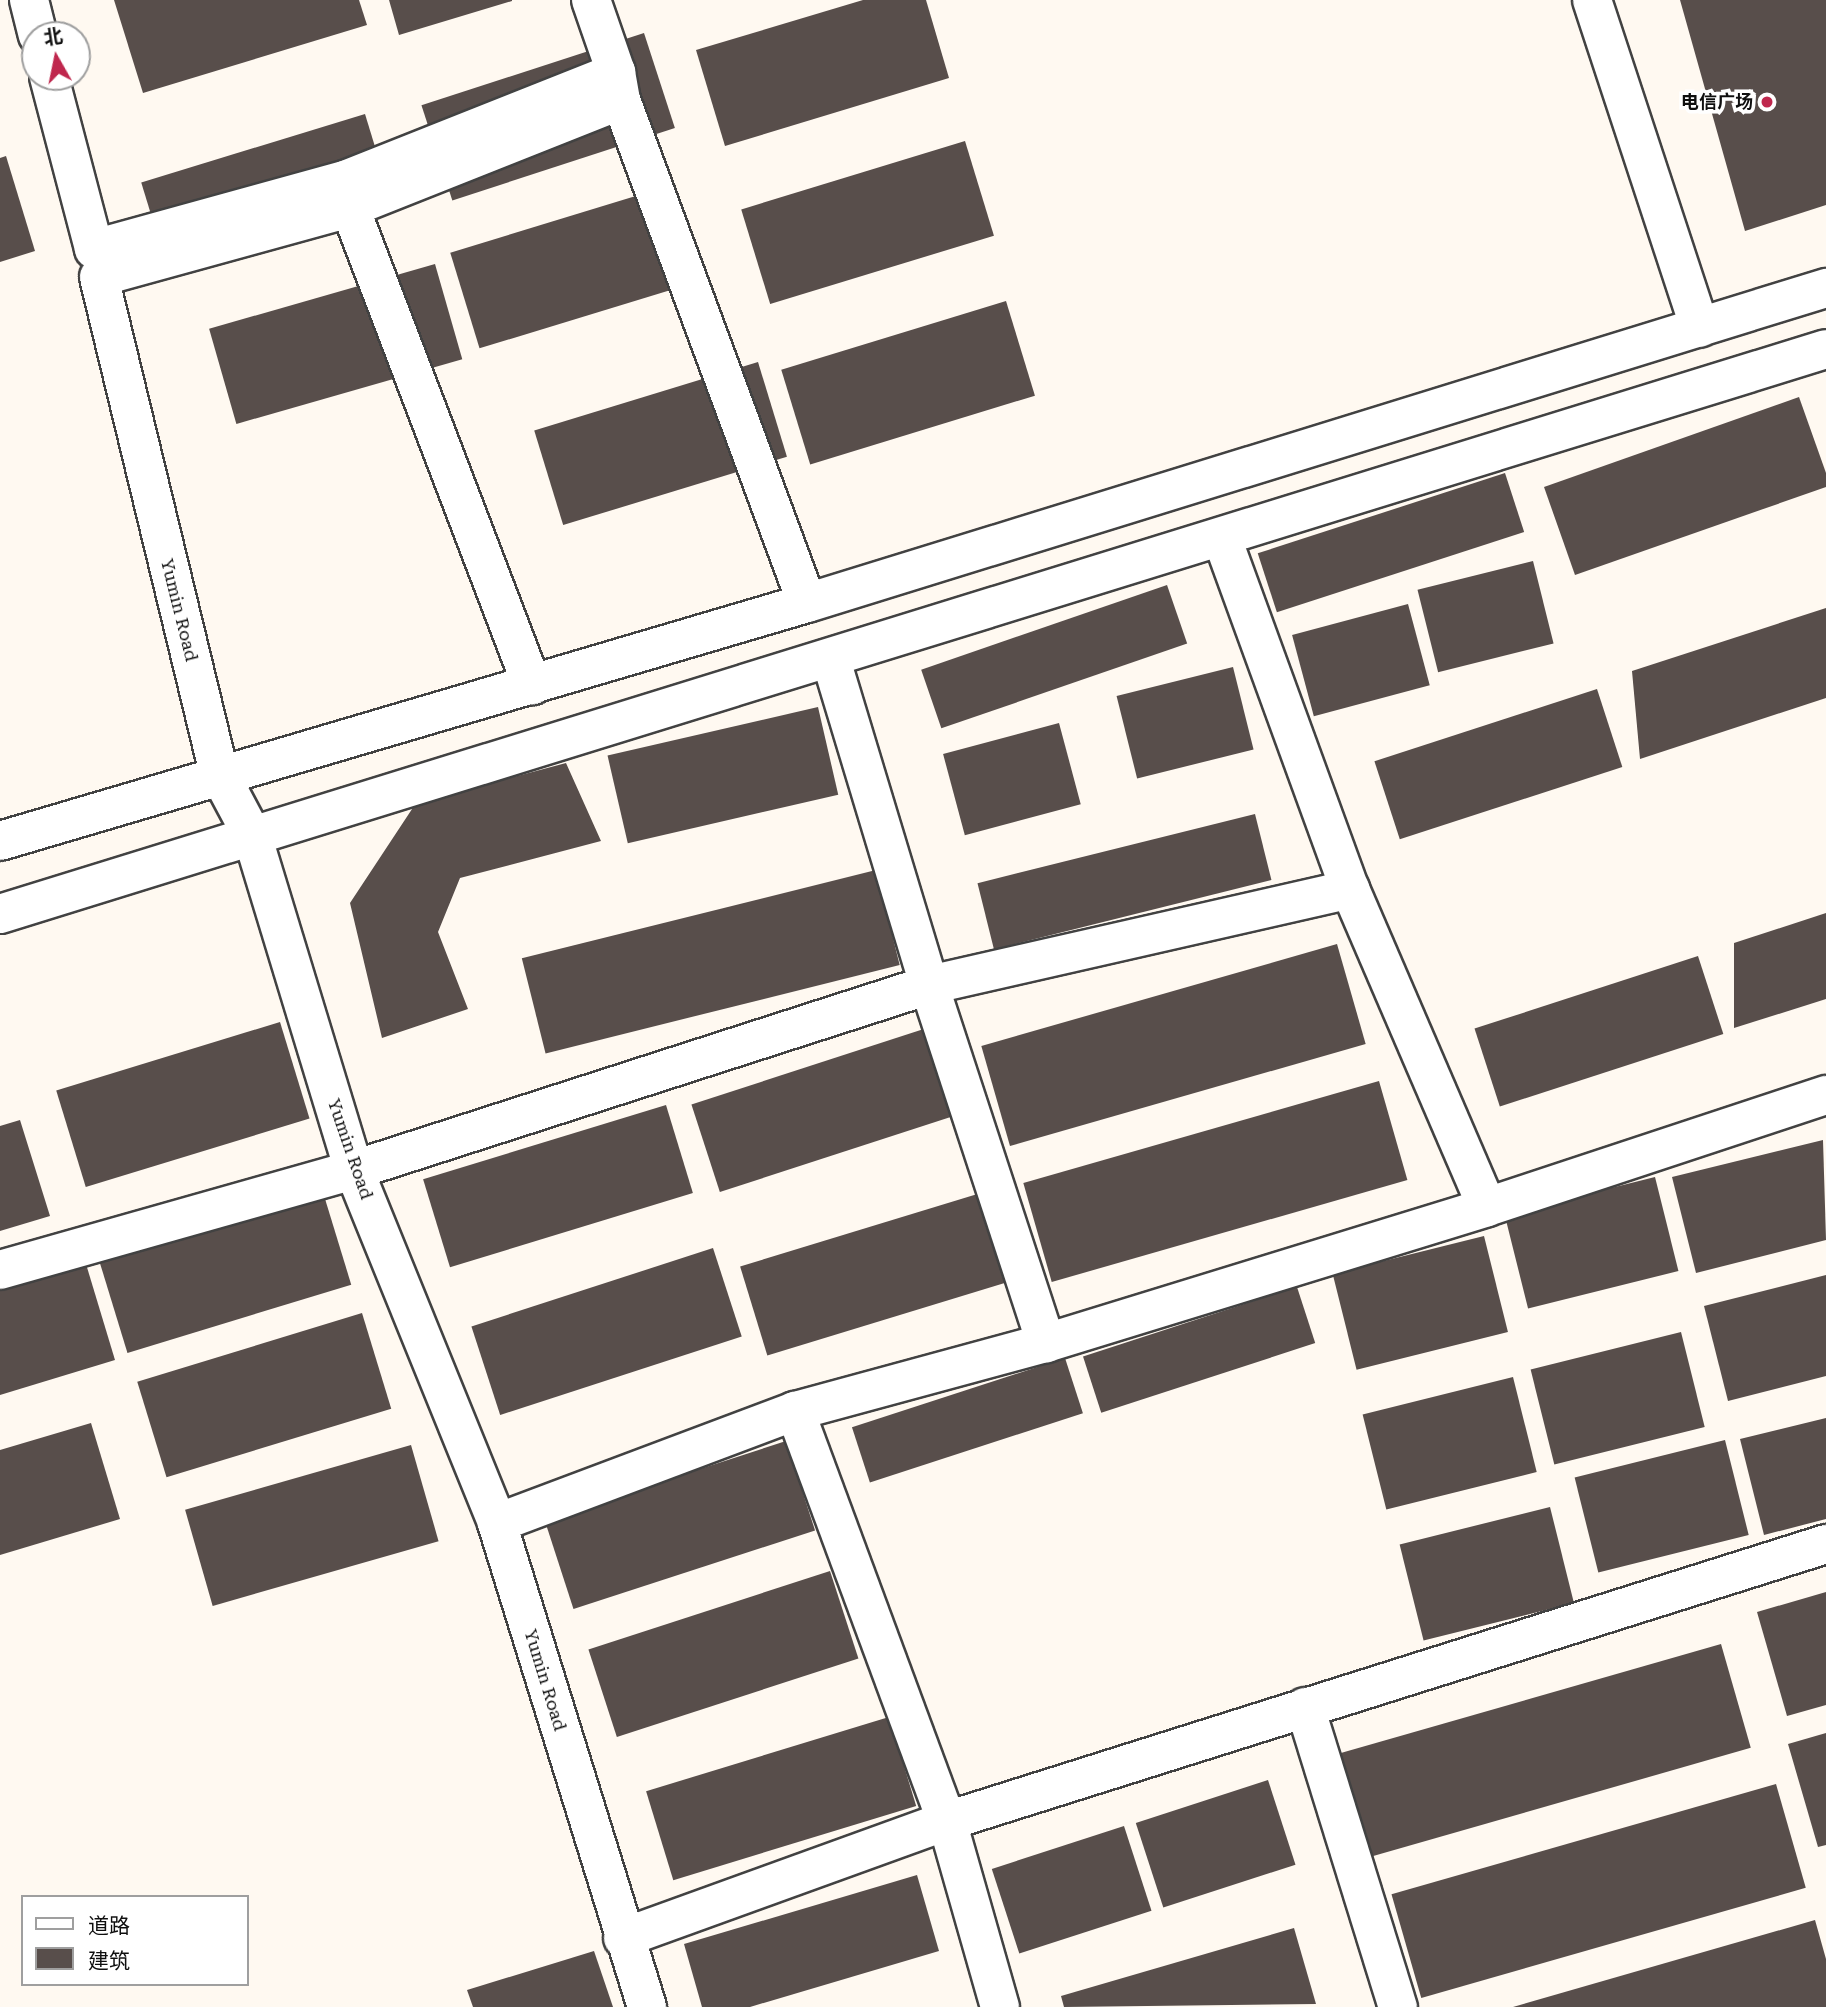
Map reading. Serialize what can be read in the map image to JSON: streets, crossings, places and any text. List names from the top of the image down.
{
  "streets": {
    "street": ["Yumin Road"]
  },
  "places": ["电信广场"],
  "legend": ["道路", "建筑"],
  "north": "top"
}
